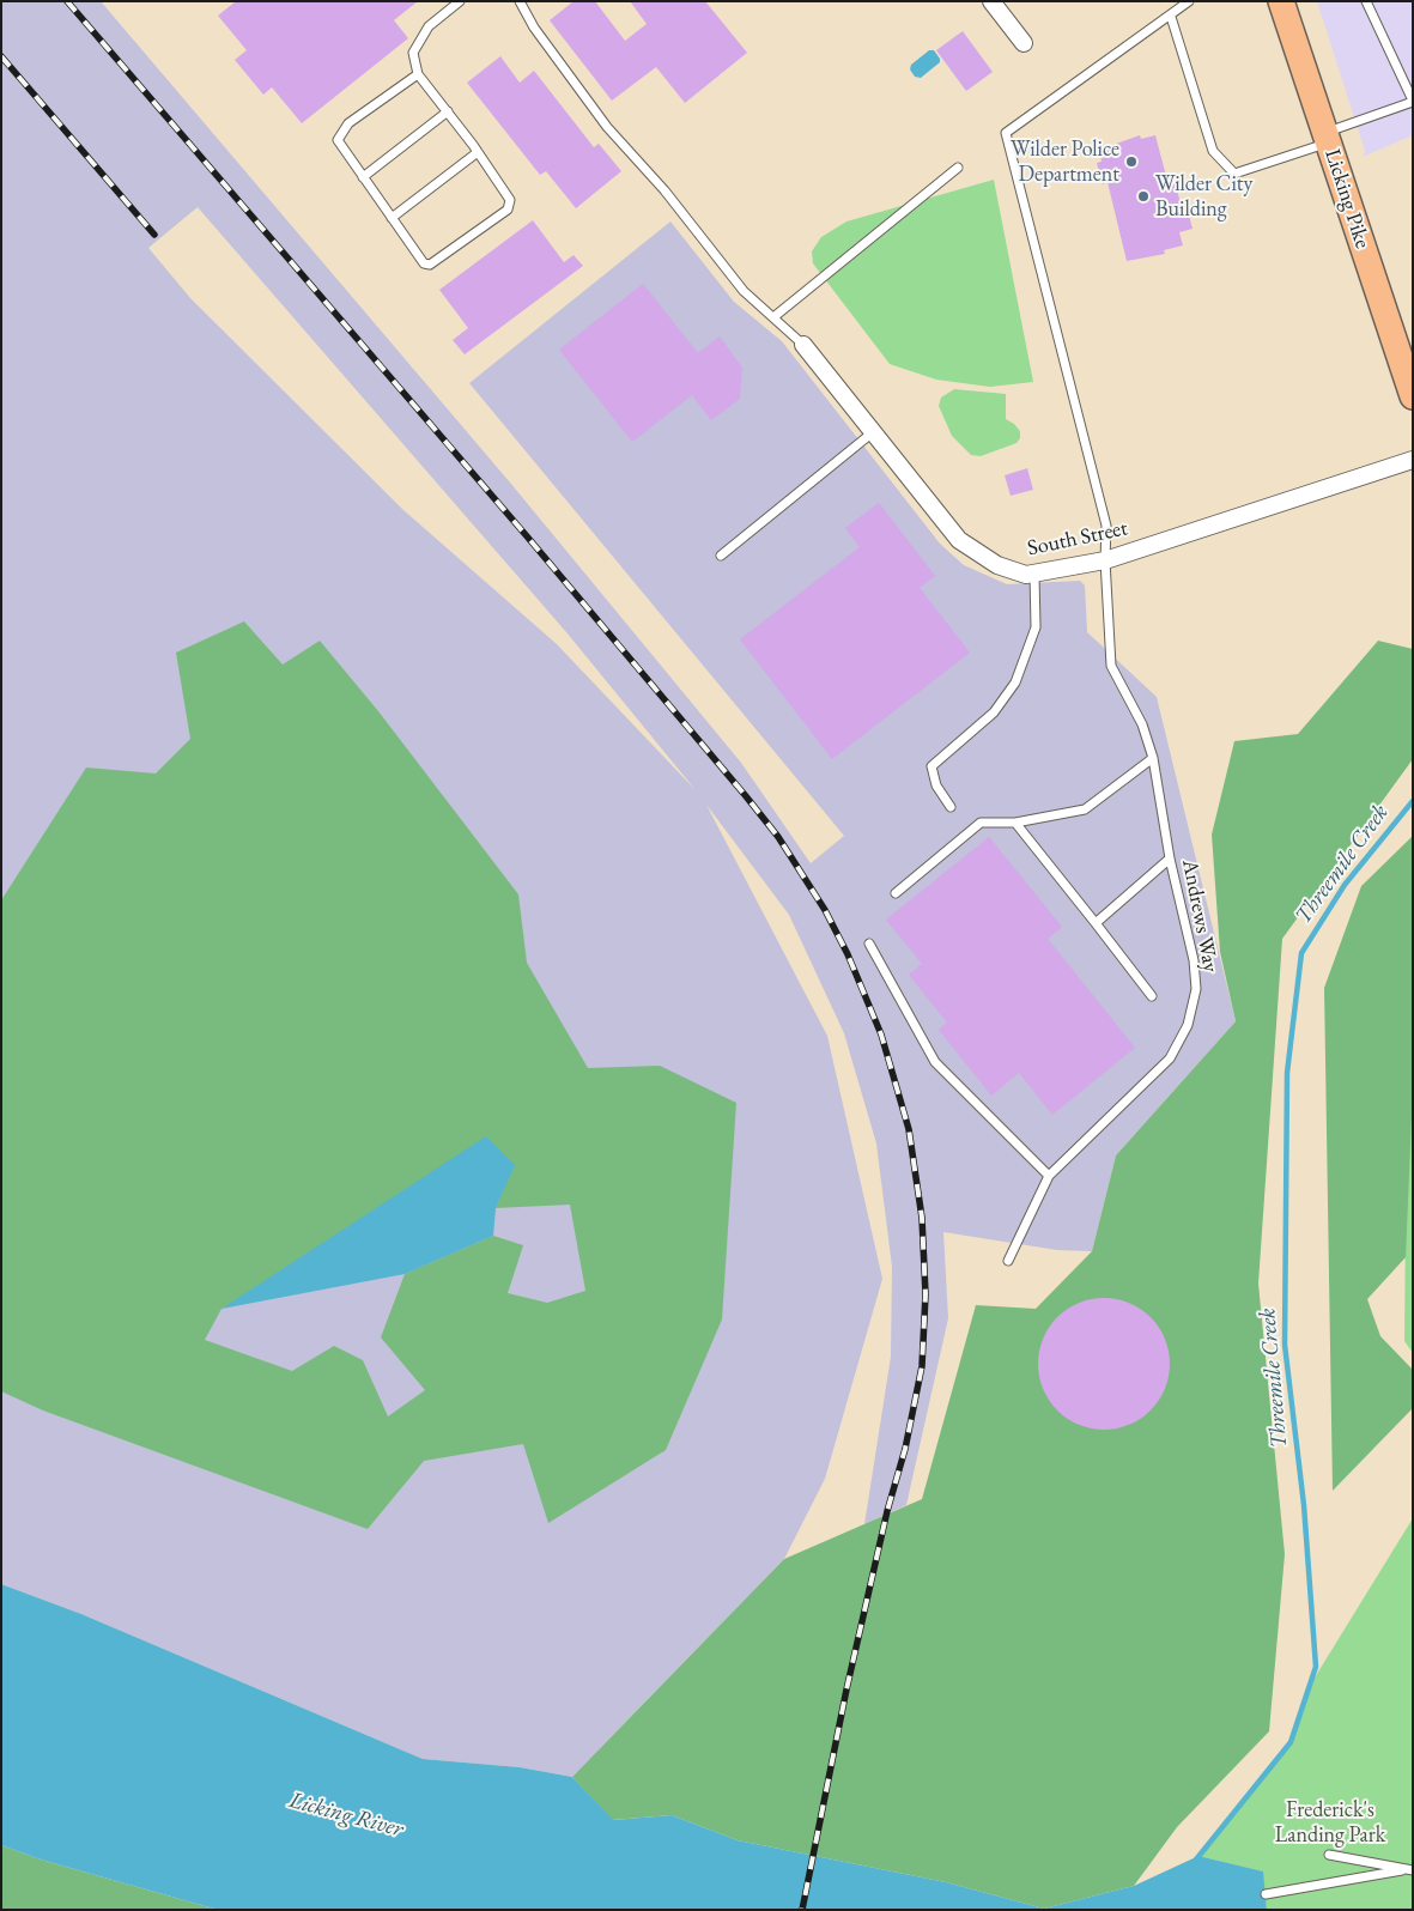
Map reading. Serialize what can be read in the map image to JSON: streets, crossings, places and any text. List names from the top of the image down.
{
  "streets": {
    "main road": ["Licking Pike"],
    "street": ["South Street"],
    "lane": ["Andrews Way"]
  },
  "crossings": [
    ["South Street", "Andrews Way"]
  ],
  "water": ["Threemile Creek", "Licking River"],
  "parks": ["Frederick's Landing Park"],
  "places": ["Wilder Police Department", "Wilder City Building"]
}
